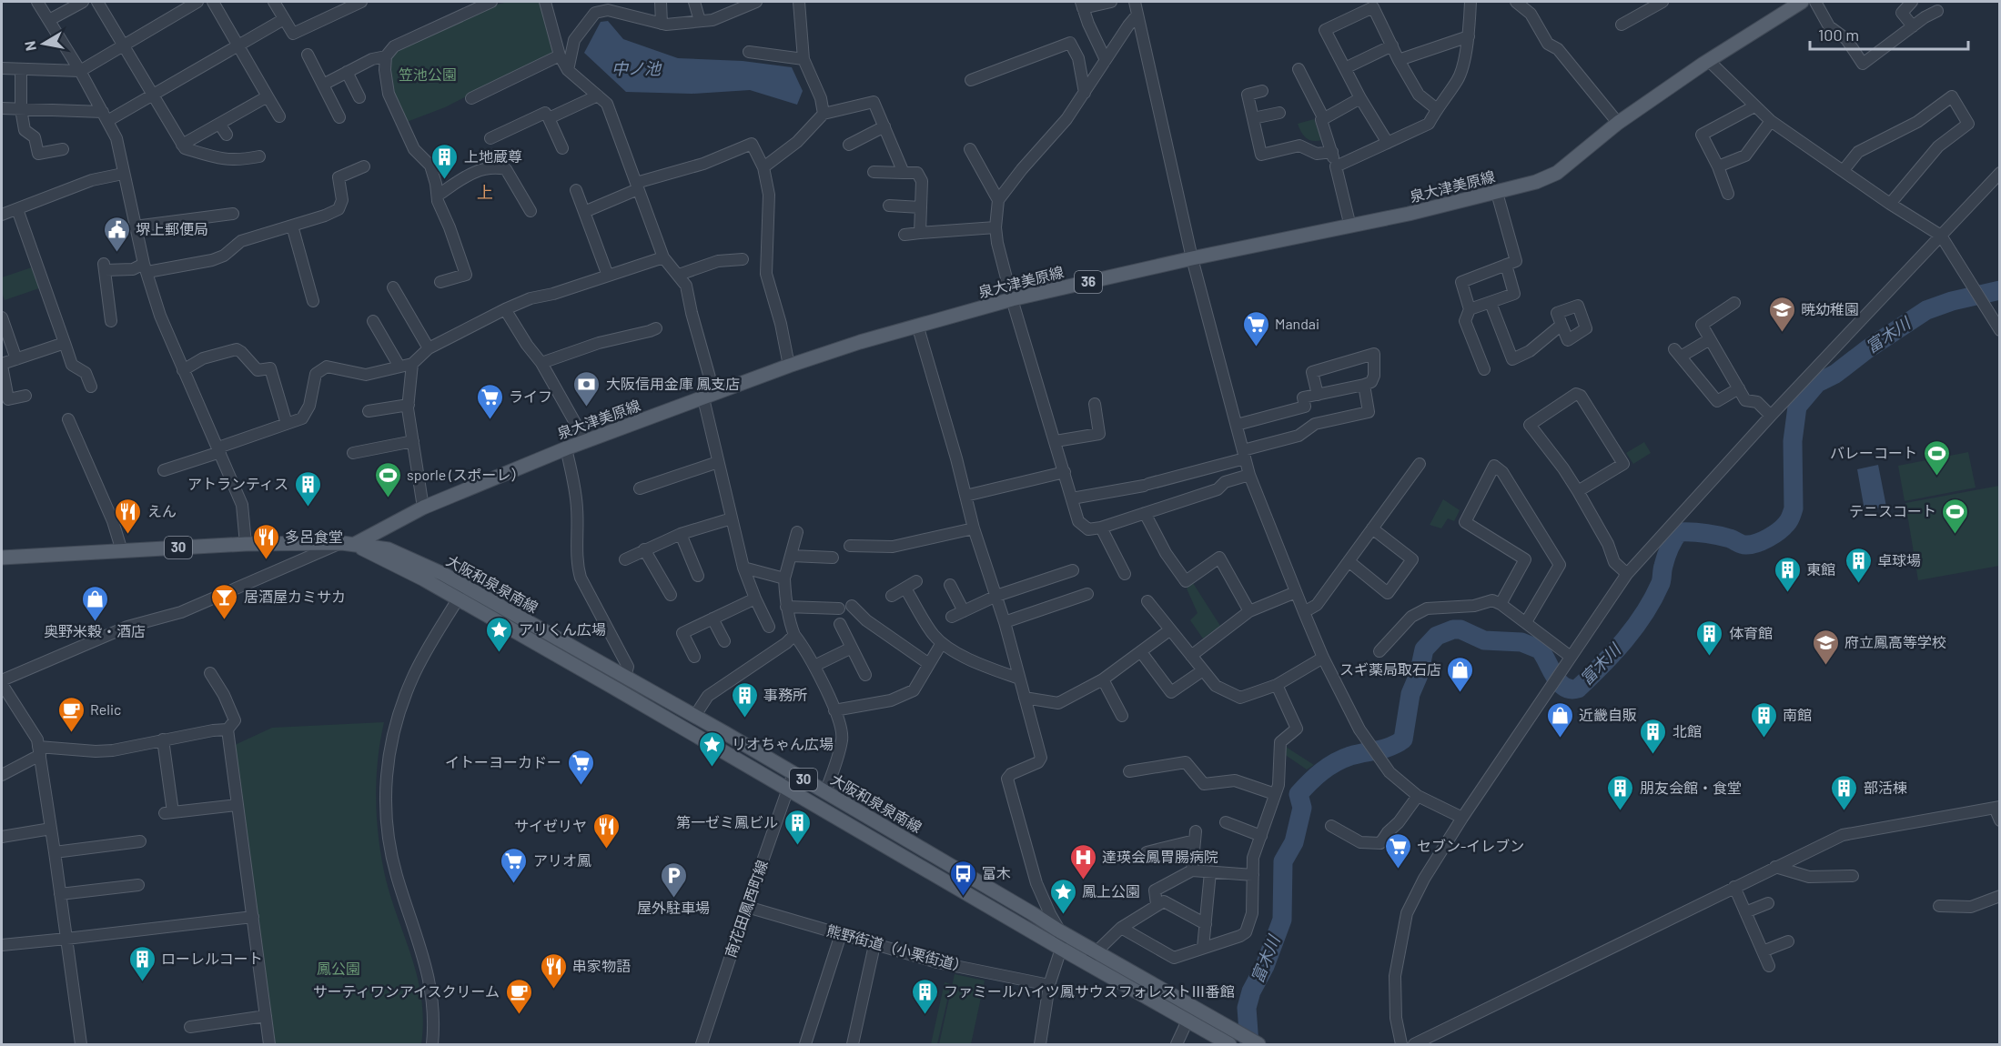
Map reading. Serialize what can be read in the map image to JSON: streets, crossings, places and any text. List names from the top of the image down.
{
  "streets": {
    "main road": [
      "泉大津美原線",
      "36",
      "30",
      "大阪和泉泉南線"
    ],
    "street": ["南花田鳳西町線", "熊野街道（小栗街道）"]
  },
  "crossings": [
    ["泉大津美原線", "大阪和泉泉南線"],
    ["大阪和泉泉南線", "南花田鳳西町線"],
    ["南花田鳳西町線", "熊野街道（小栗街道）"]
  ],
  "districts": ["上"],
  "water": ["中ノ池", "富木川"],
  "parks": ["笠池公園", "鳳公園"],
  "places": {
    "building": [
      "上地蔵尊",
      "アトランティス",
      "卓球場",
      "東館",
      "体育館",
      "事務所",
      "南館",
      "北館",
      "朋友会館・食堂",
      "部活棟",
      "第一ゼミ鳳ビル",
      "ローレルコート",
      "ファミールハイツ鳳サウスフォレストⅢ番館"
    ],
    "public building": ["堺上郵便局"],
    "school or university": ["暁幼稚園", "府立鳳高等学校"],
    "supermarket": [
      "Mandai",
      "ライフ",
      "イトーヨーカドー",
      "セブン-イレブン",
      "アリオ鳳"
    ],
    "bank": ["大阪信用金庫 鳳支店"],
    "sports": ["バレーコート", "sporle (スポーレ）", "テニスコート"],
    "restaurant": [
      "えん",
      "多呂食堂",
      "サイゼリヤ",
      "串家物語"
    ],
    "bar": ["居酒屋カミサカ"],
    "shop": ["奥野米穀・酒店", "スギ薬局取石店", "近畿自販"],
    "place": ["アリくん広場", "リオちゃん広場", "鳳上公園"],
    "cafe": ["Relic", "サーティワンアイスクリーム"],
    "hospital": ["達瑛会鳳胃腸病院"],
    "bus stop": ["富木"],
    "parking": ["屋外駐車場"]
  },
  "scale_bar": "100 m",
  "north": "left"
}
